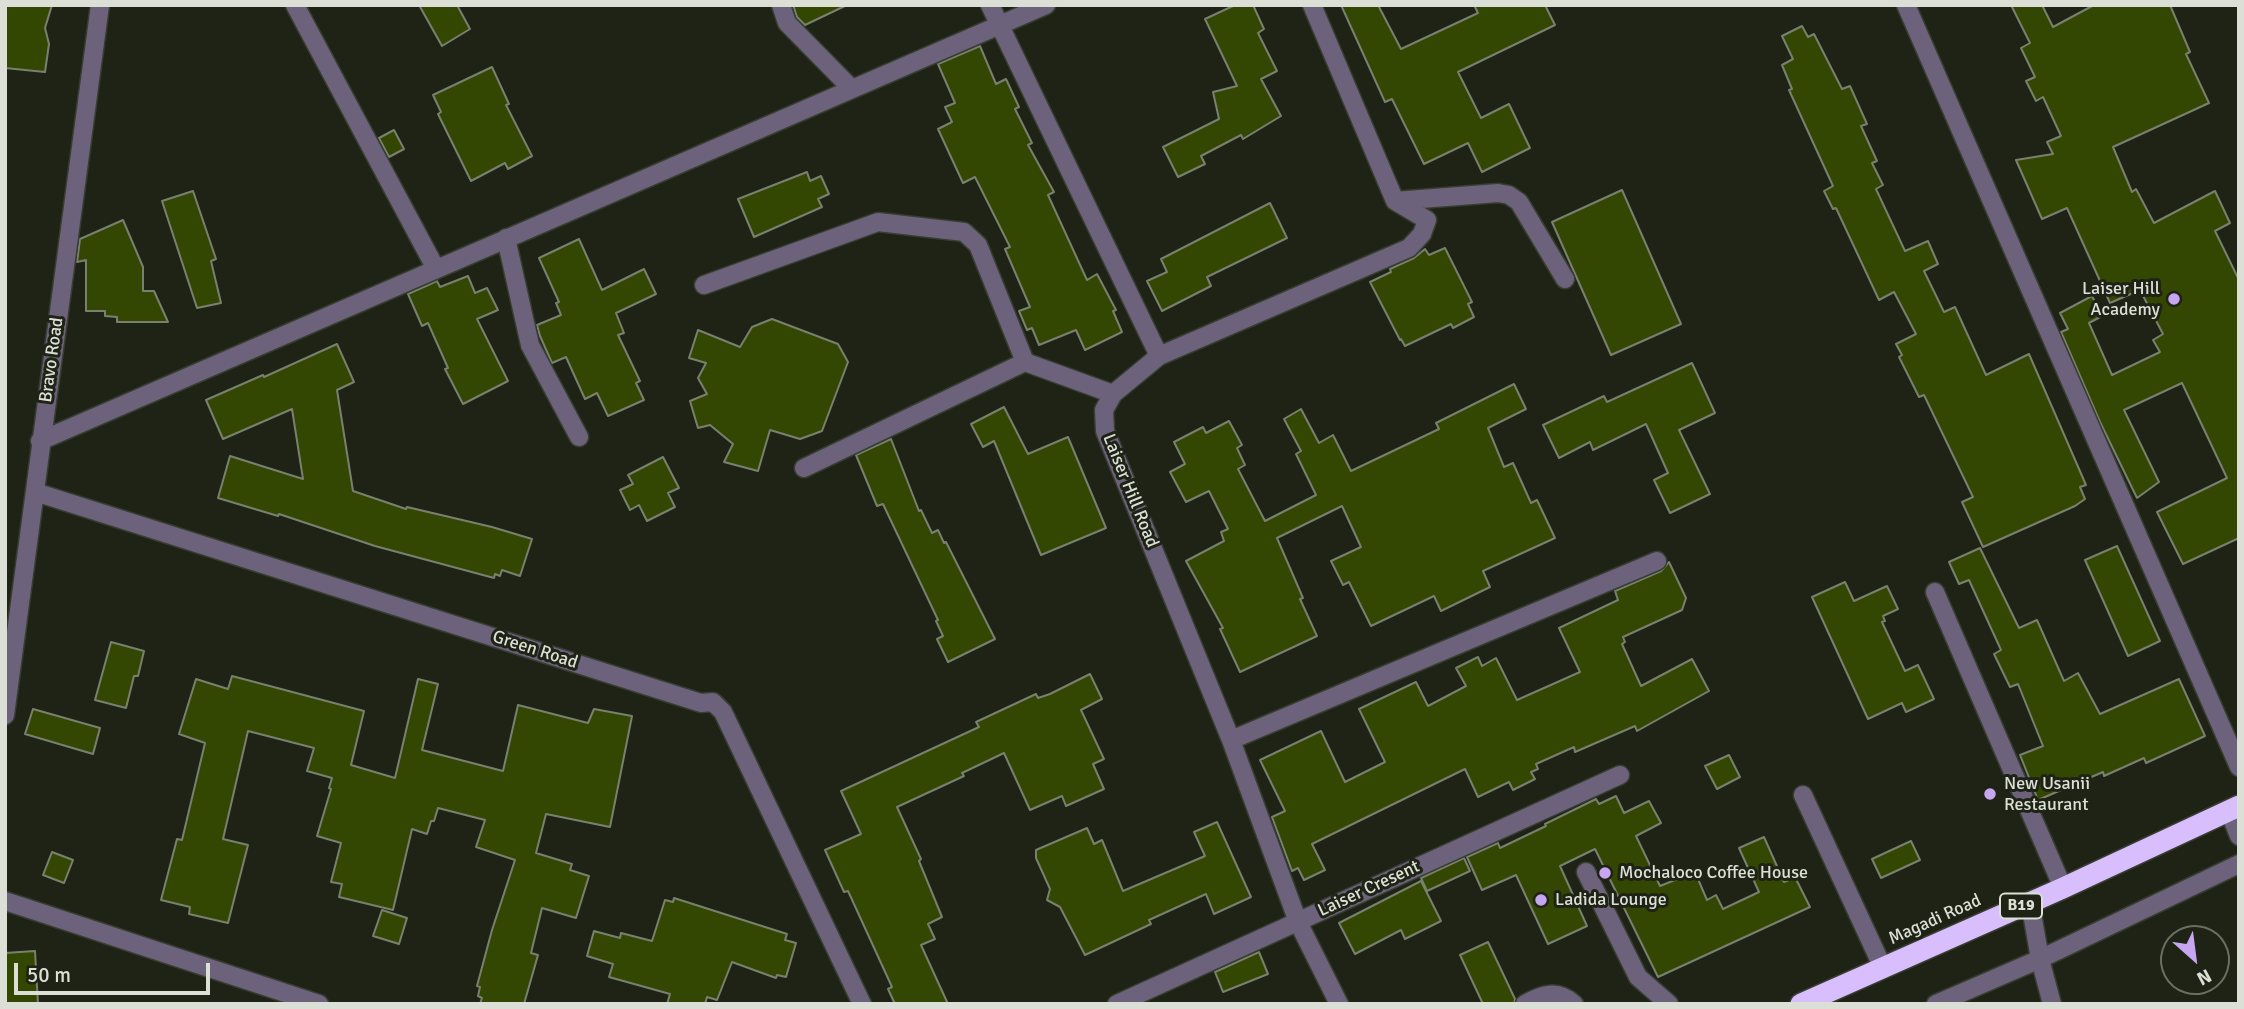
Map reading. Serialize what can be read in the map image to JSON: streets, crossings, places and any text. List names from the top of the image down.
{
  "streets": {
    "highway": ["B19", "Magadi Road"],
    "street": [
      "Bravo Road",
      "Laiser Hill Road",
      "Green Road",
      "Laiser Cresent"
    ]
  },
  "crossings": [
    ["Bravo Road", "Green Road"],
    ["Laiser Hill Road", "Laiser Cresent"]
  ],
  "places": [
    "Laiser Hill Academy",
    "New Usanii Restaurant",
    "Mochaloco Coffee House",
    "Ladida Lounge"
  ],
  "scale_bar": "50 m",
  "north": "bottom right"
}
